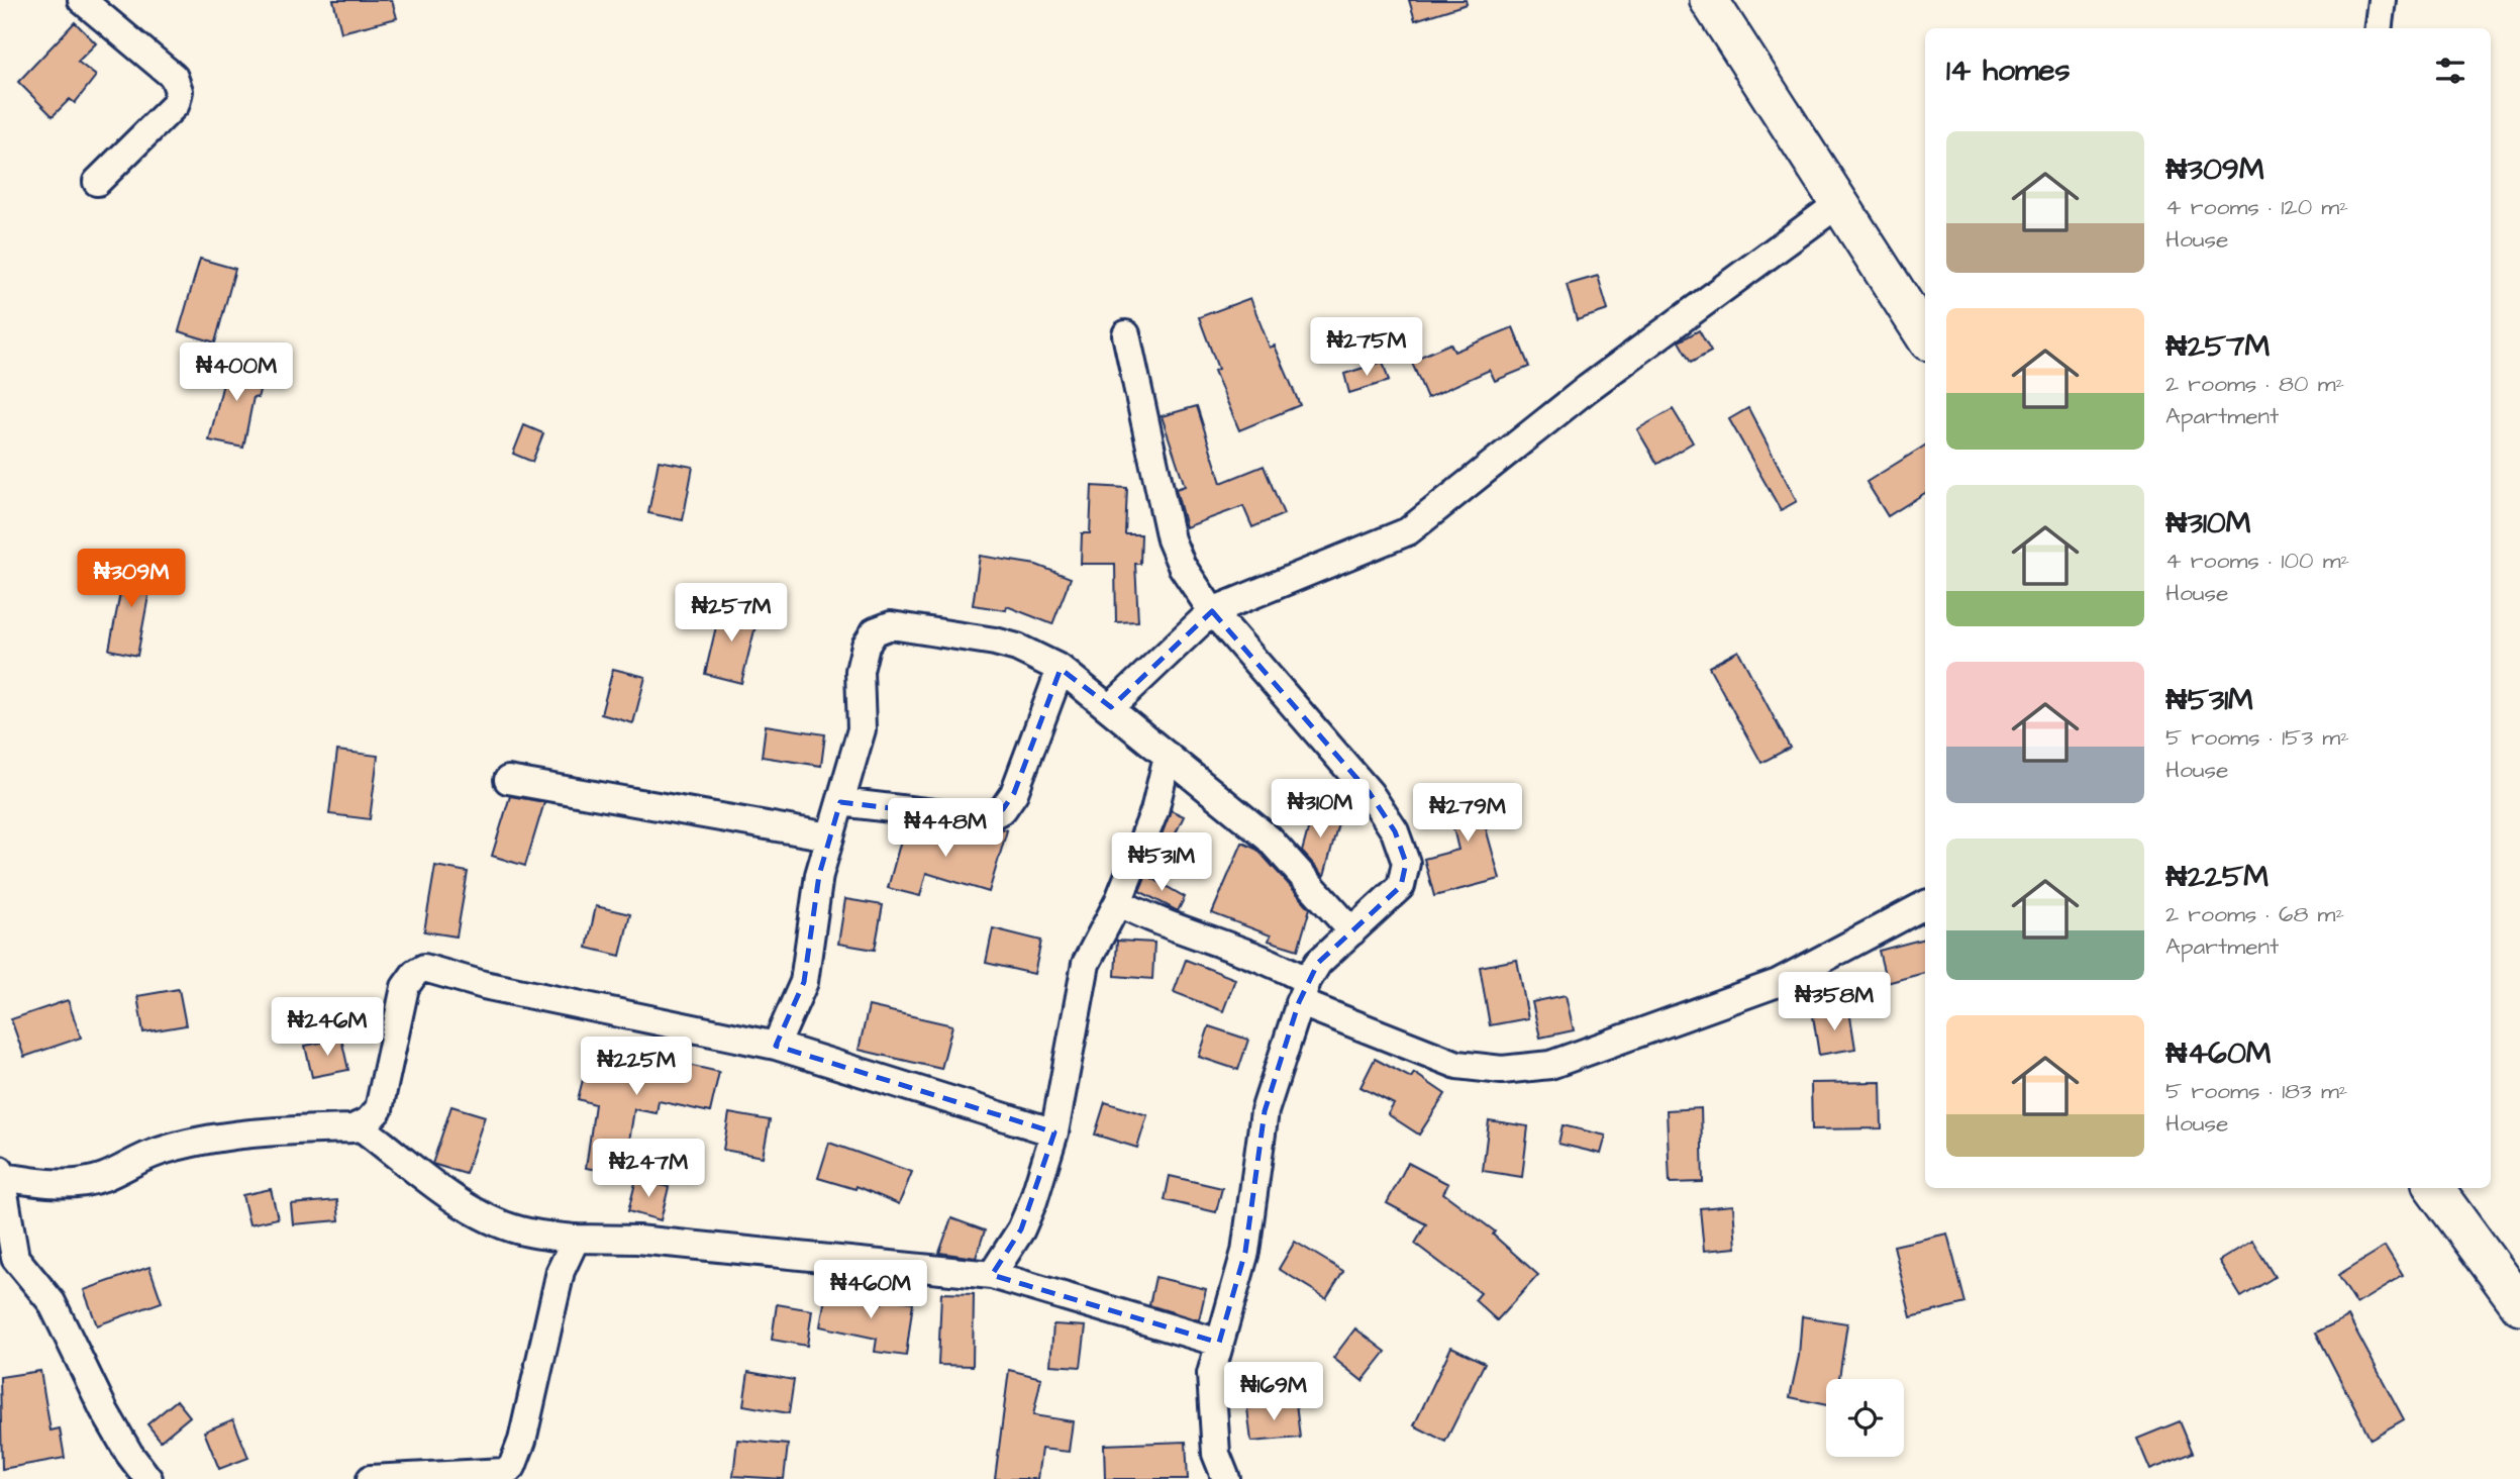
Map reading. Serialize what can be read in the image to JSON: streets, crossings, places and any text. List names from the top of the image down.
{
  "page": {
    "heading": "14 homes",
    "list": [
      {
        "name": "₦309M",
        "note": "4 rooms · 120 m² · House"
      },
      {
        "name": "₦257M",
        "note": "2 rooms · 80 m² · Apartment"
      },
      {
        "name": "₦310M",
        "note": "4 rooms · 100 m² · House"
      },
      {
        "name": "₦531M",
        "note": "5 rooms · 153 m² · House"
      },
      {
        "name": "₦225M",
        "note": "2 rooms · 68 m² · Apartment"
      },
      {
        "name": "₦460M",
        "note": "5 rooms · 183 m² · House"
      }
    ],
    "price": [
      "₦275M",
      "₦400M",
      "₦309M",
      "₦257M",
      "₦310M",
      "₦279M",
      "₦448M",
      "₦531M",
      "₦358M",
      "₦246M",
      "₦225M",
      "₦247M",
      "₦460M",
      "₦169M"
    ]
  }
}
